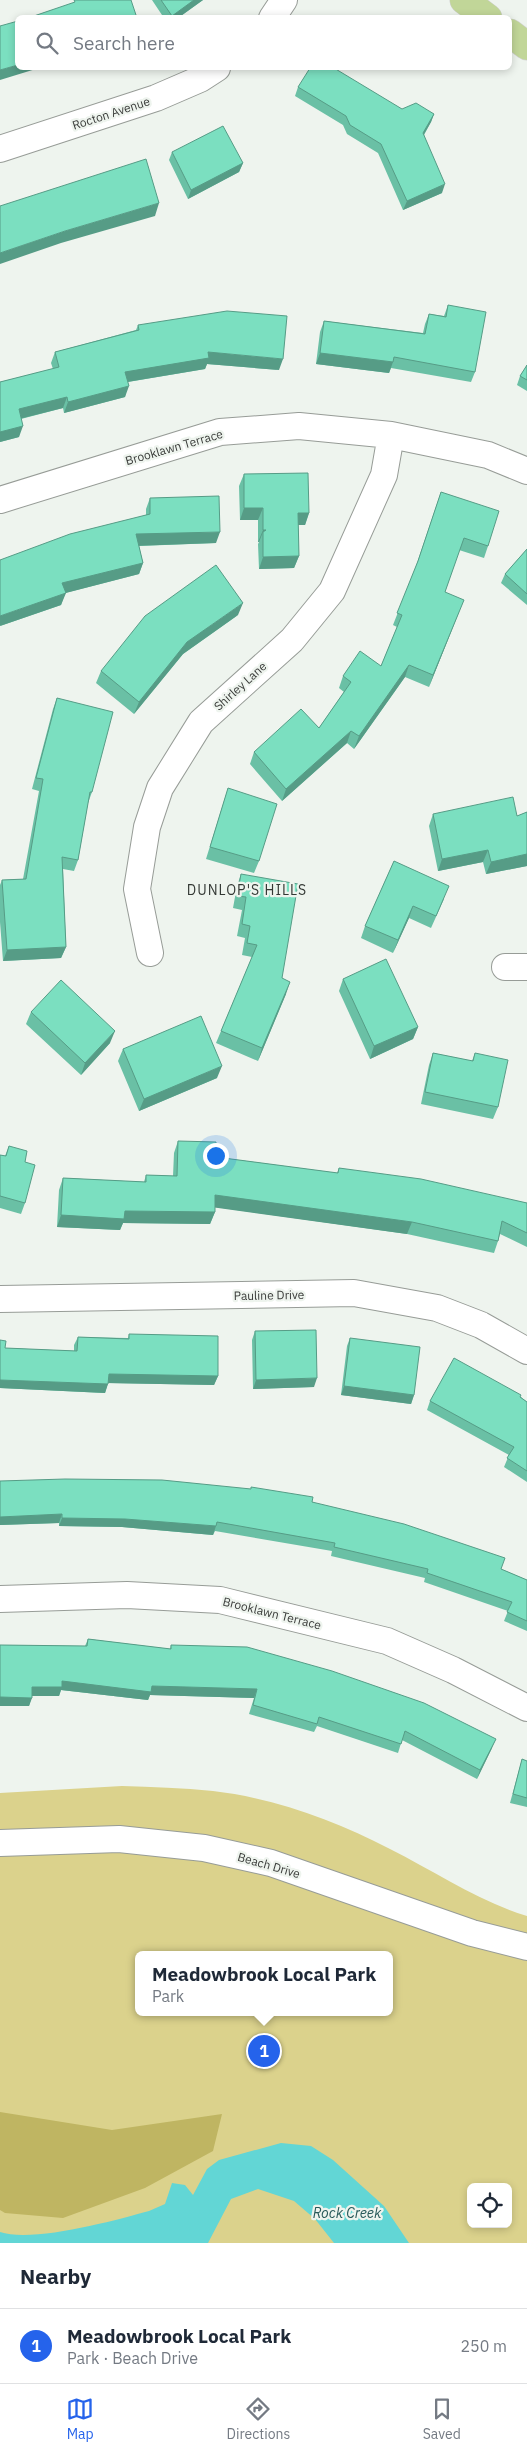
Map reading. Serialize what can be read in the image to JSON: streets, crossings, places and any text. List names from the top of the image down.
{
  "streets": {
    "street": [
      "Rocton Avenue",
      "Brooklawn Terrace",
      "Shirley Lane",
      "Pauline Drive",
      "Beach Drive"
    ]
  },
  "crossings": [
    ["Brooklawn Terrace", "Shirley Lane"]
  ],
  "districts": ["DUNLOP'S HILLS"],
  "water": ["Rock Creek"],
  "page": {
    "search": "Search here",
    "popup": ["Meadowbrook Local Park", "Park"],
    "pins": "1",
    "heading": "Nearby",
    "list": [
      {
        "mark": "1",
        "name": "Meadowbrook Local Park",
        "note": "Park · Beach Drive",
        "value": "250 m"
      }
    ],
    "nav": ["Map", "Directions", "Saved"]
  }
}
